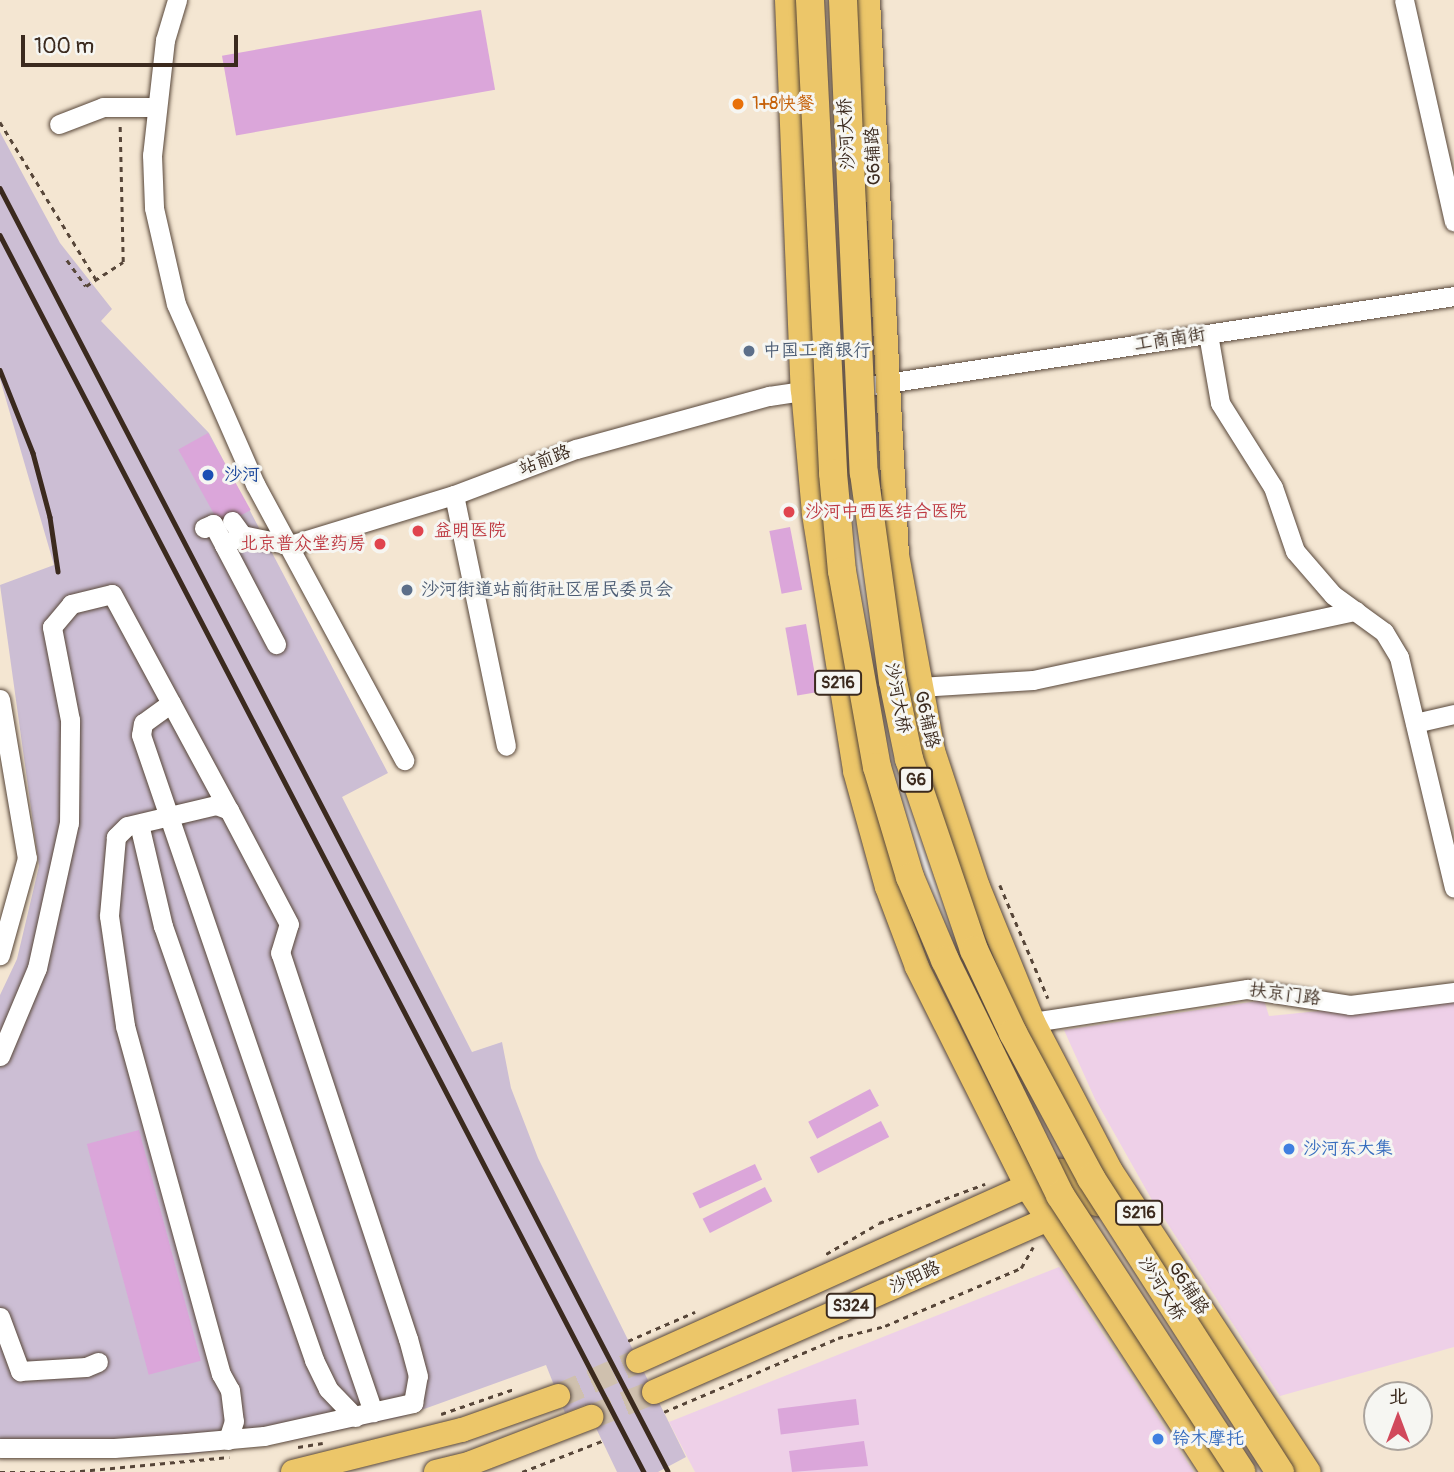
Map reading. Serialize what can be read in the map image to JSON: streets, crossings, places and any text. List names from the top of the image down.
{
  "streets": {
    "highway": ["沙河大桥", "G6"],
    "main road": [
      "G6辅路",
      "S216",
      "沙阳路",
      "S324"
    ],
    "street": ["工商南街", "站前路", "扶京门路"]
  },
  "crossings": [
    ["G6辅路", "工商南街"],
    ["G6辅路", "扶京门路"],
    ["工商南街", "站前路"],
    ["站前路", "S216"],
    ["S216", "沙阳路"],
    ["S216", "S324"]
  ],
  "places": [
    "1+8快餐",
    "中国工商银行",
    "沙河",
    "沙河中西医结合医院",
    "益明医院",
    "北京普众堂药房",
    "沙河街道站前街社区居民委员会",
    "沙河东大集",
    "铃木摩托"
  ],
  "scale_bar": "100 m",
  "north": "top"
}
